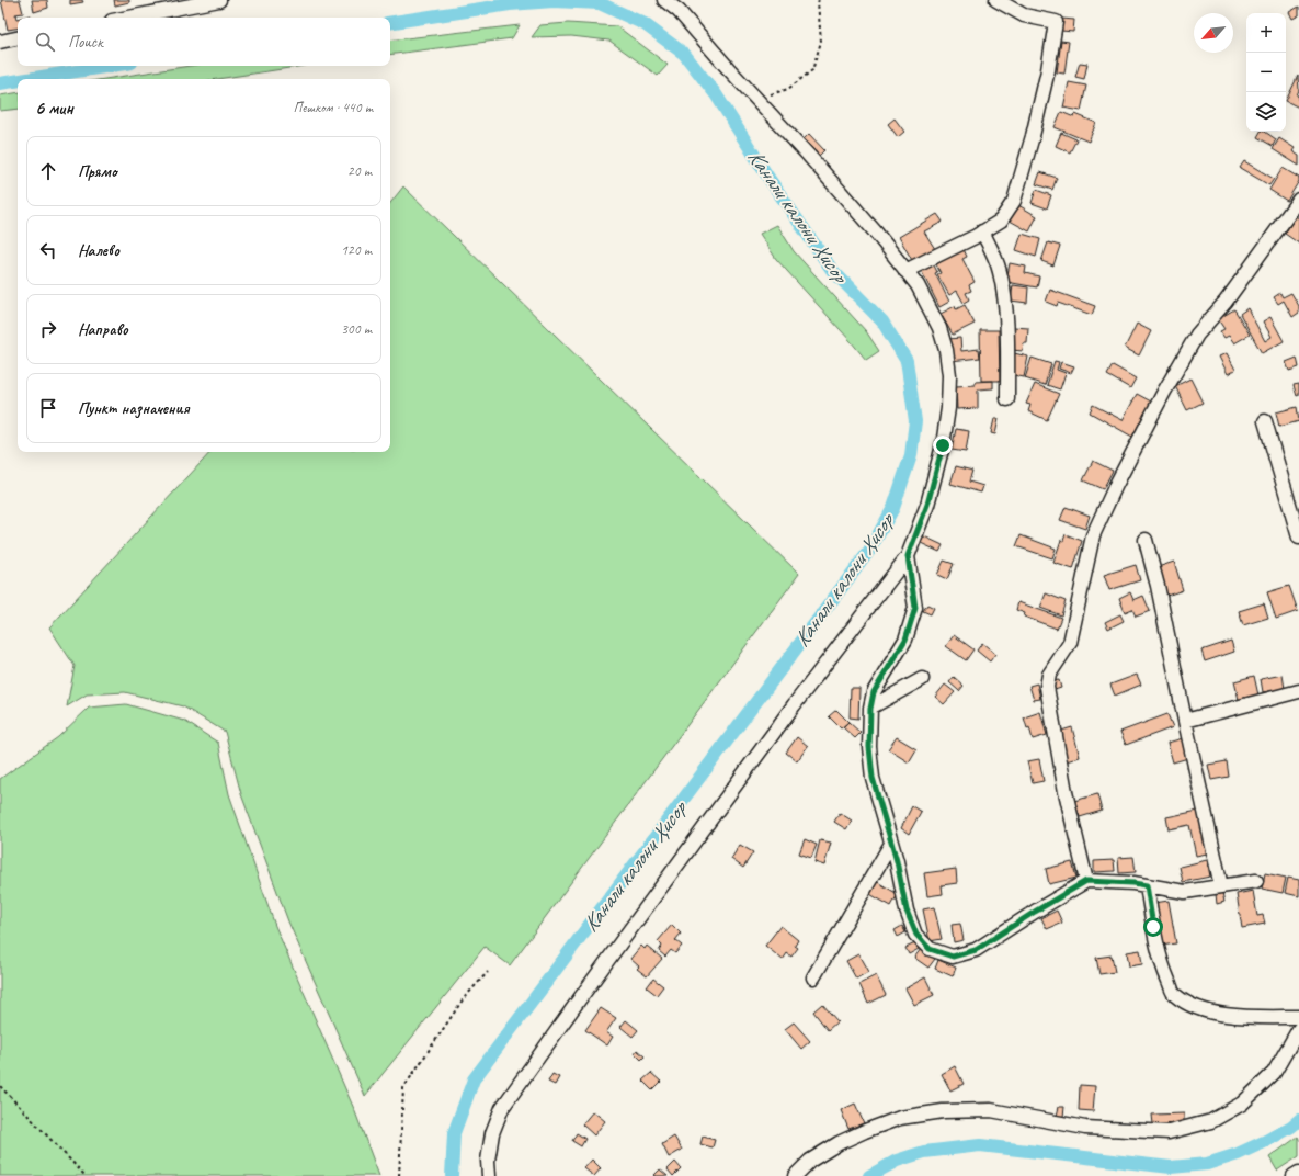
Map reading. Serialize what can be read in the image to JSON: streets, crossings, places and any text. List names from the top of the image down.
{
  "water": ["Канали калони Ҳисор"],
  "north": "bottom left",
  "page": {
    "map_buttons": ["+", "−"],
    "search": "Поиск",
    "heading": ["6 мин", "Пешком · 440 m"],
    "list": [
      ["Прямо", "20 m"],
      ["Налево", "120 m"],
      ["Направо", "300 m"],
      "Пункт назначения"
    ]
  }
}
